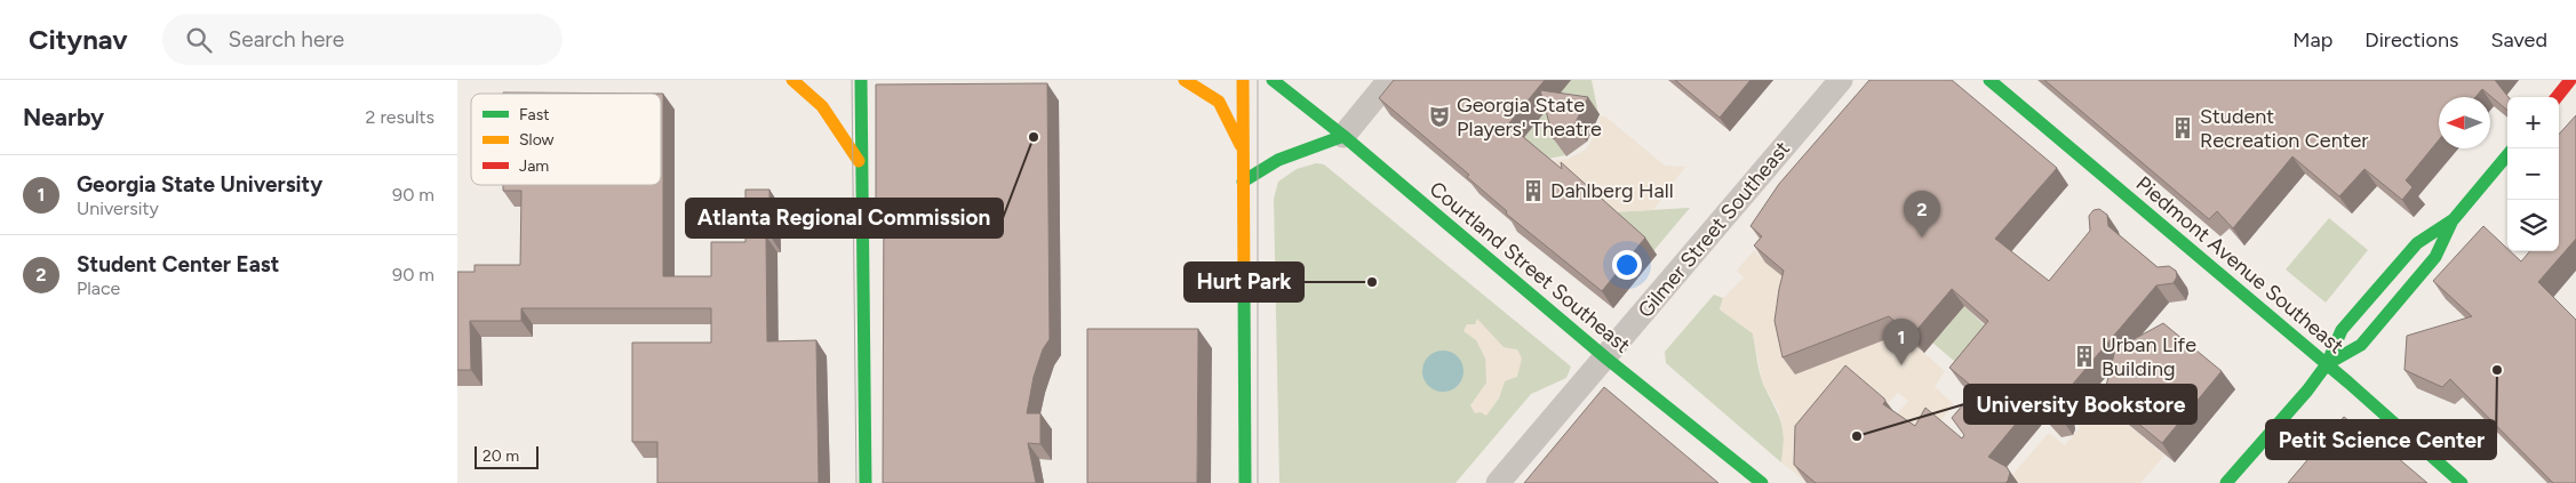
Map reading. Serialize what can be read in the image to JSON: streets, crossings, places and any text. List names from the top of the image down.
{
  "streets": {
    "main road": ["Piedmont Avenue Southeast", "Courtland Street Southeast"],
    "street": ["Gilmer Street Southeast"]
  },
  "crossings": [
    ["Gilmer Street Southeast", "Courtland Street Southeast"]
  ],
  "places": {
    "theatre": ["Georgia State Players' Theatre"],
    "building": ["Student Recreation Center", "Dahlberg Hall", "Urban Life Building"],
    "other": [
      "Atlanta Regional Commission",
      "Hurt Park",
      "Petit Science Center",
      "University Bookstore"
    ]
  },
  "legend": ["Fast", "Slow", "Jam"],
  "scale_bar": "20 m",
  "north": "left",
  "page": {
    "header": "Citynav",
    "search": "Search here",
    "nav": ["Map", "Directions", "Saved"],
    "heading": ["Nearby", "2 results"],
    "map_buttons": ["+", "−"],
    "list": [
      {
        "mark": "1",
        "name": "Georgia State University",
        "note": "University",
        "value": "90 m"
      },
      {
        "mark": "2",
        "name": "Student Center East",
        "note": "Place",
        "value": "90 m"
      }
    ],
    "pins": ["2", "1"],
    "scale": "20 m"
  }
}
